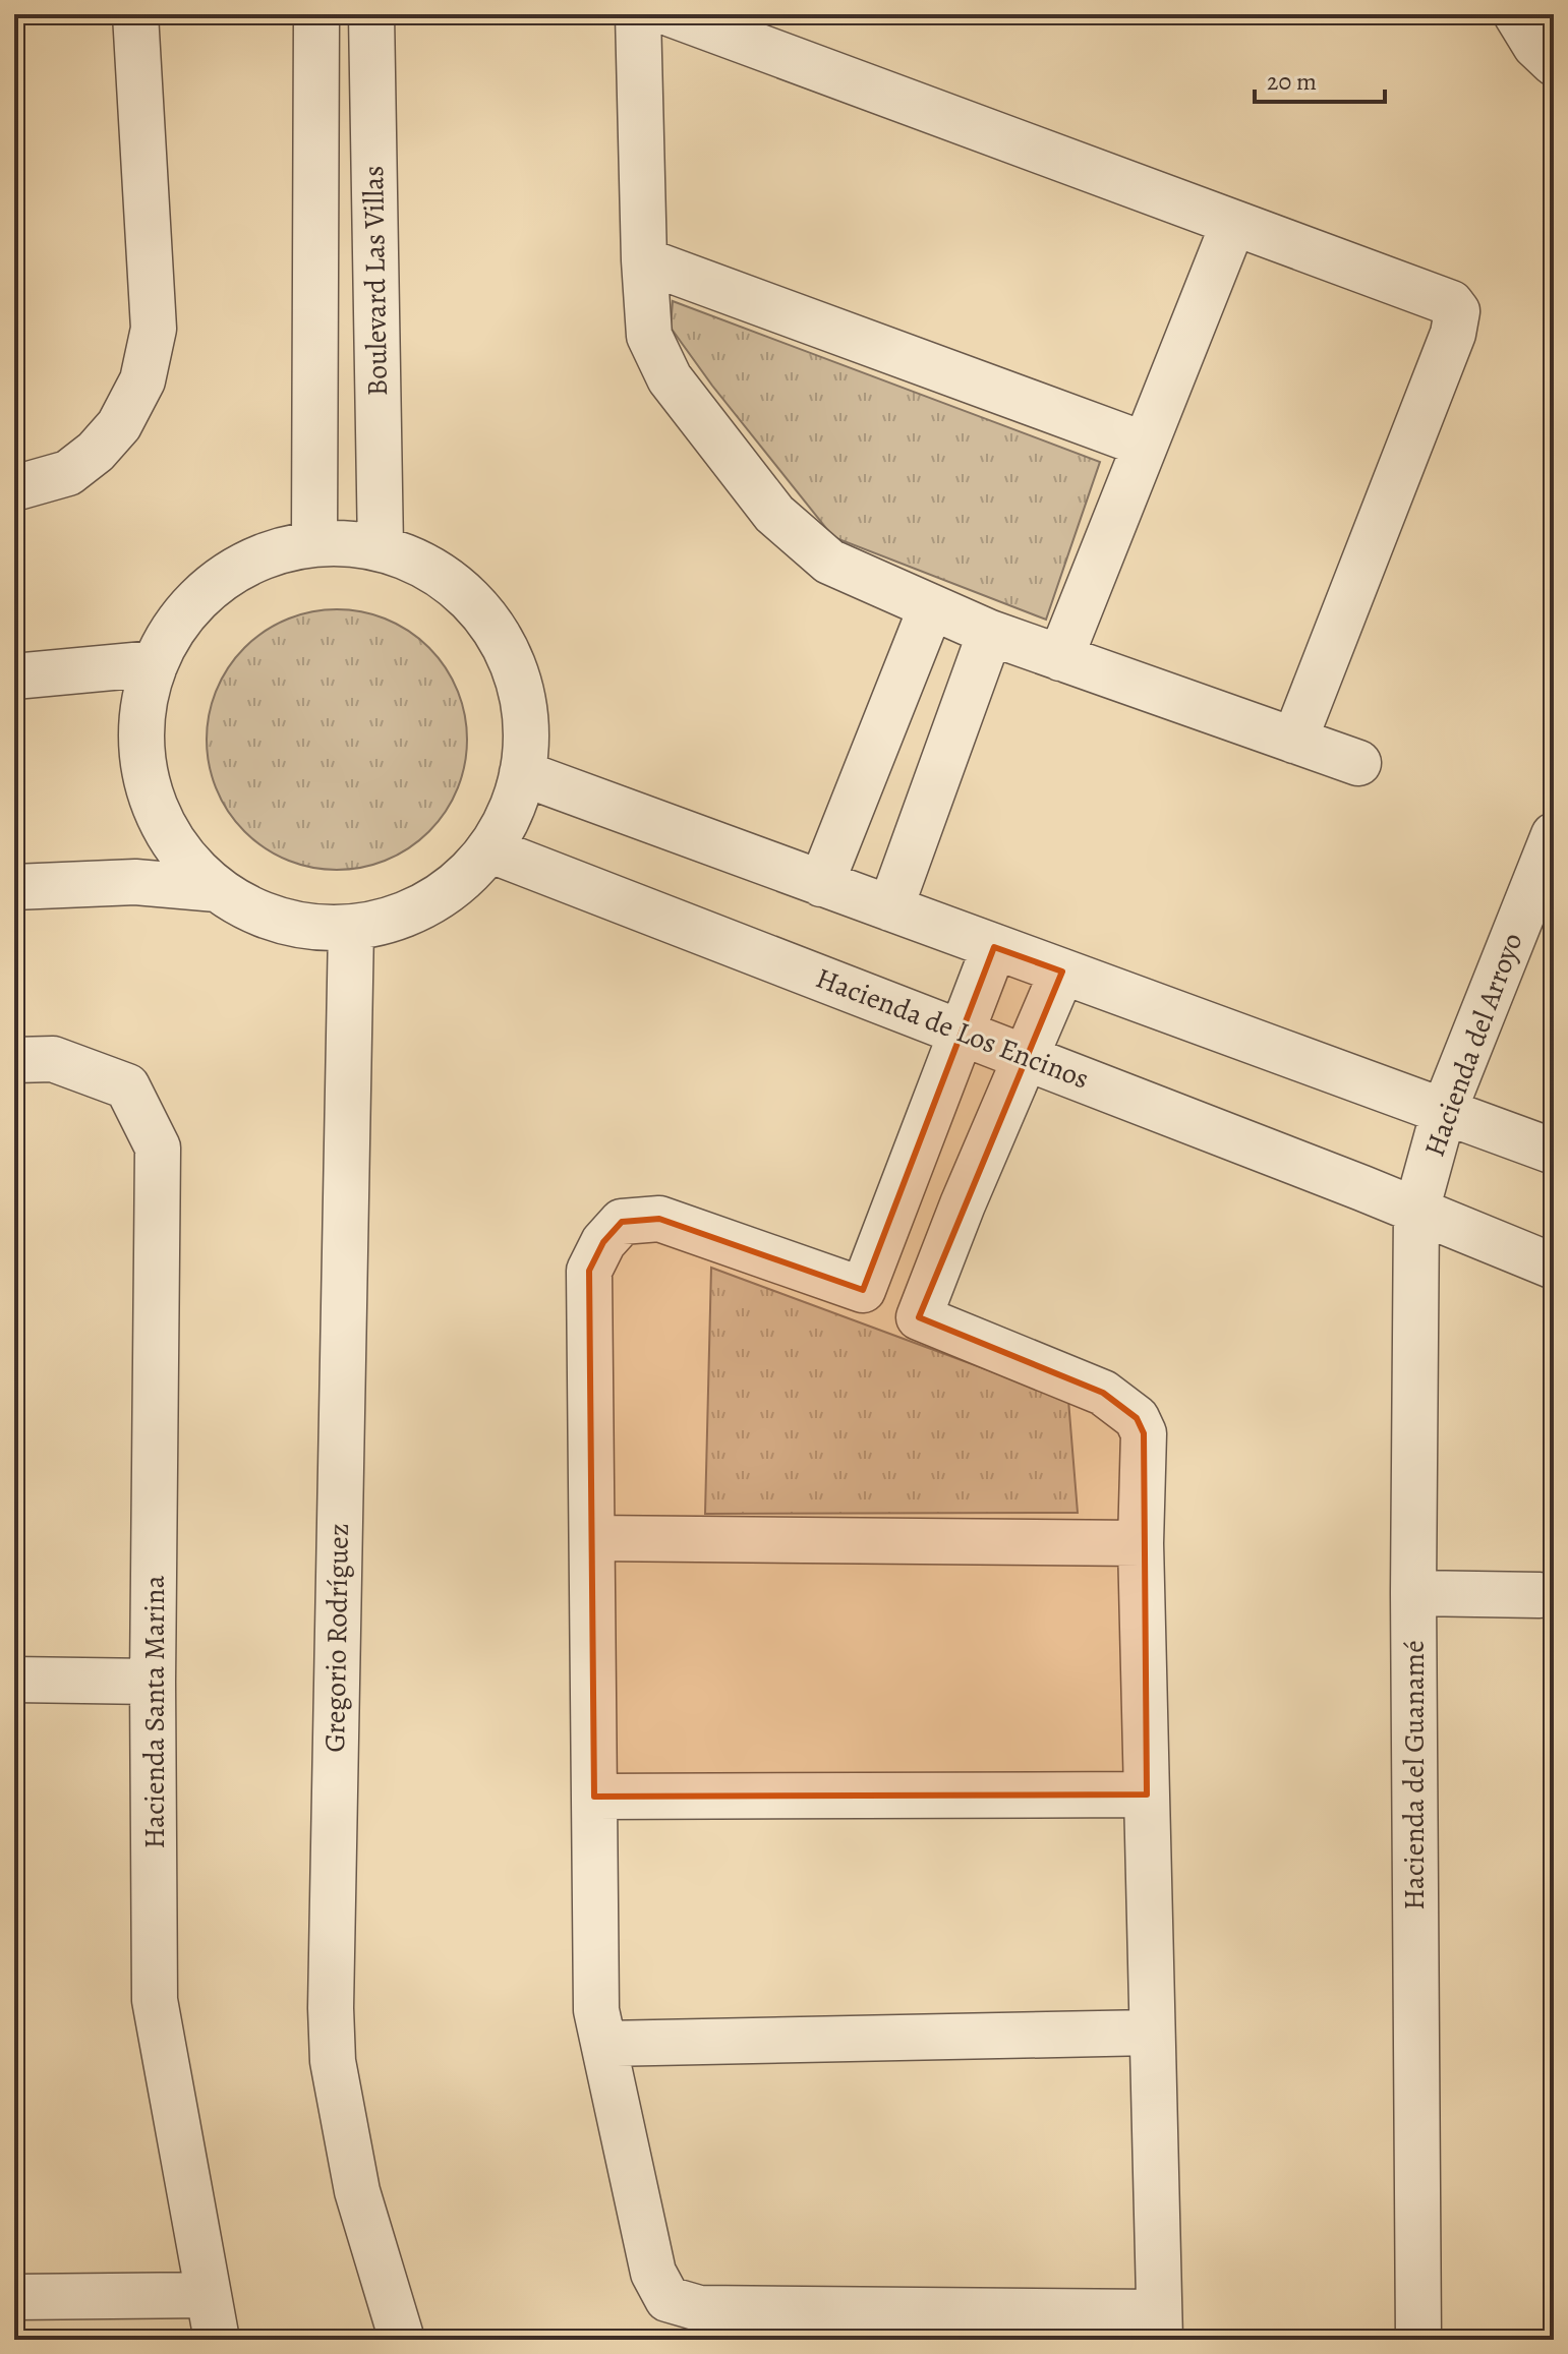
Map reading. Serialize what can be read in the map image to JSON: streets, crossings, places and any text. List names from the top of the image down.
{
  "streets": {
    "street": [
      "Boulevard Las Villas",
      "Hacienda de Los Encinos",
      "Hacienda del Arroyo",
      "Gregorio Rodríguez",
      "Hacienda Santa Marina",
      "Hacienda del Guanamé"
    ]
  },
  "crossings": [
    ["Hacienda de Los Encinos", "Hacienda del Arroyo"],
    ["Hacienda de Los Encinos", "Hacienda del Guanamé"],
    ["Hacienda del Arroyo", "Hacienda del Guanamé"]
  ],
  "scale_bar": "20 m"
}
